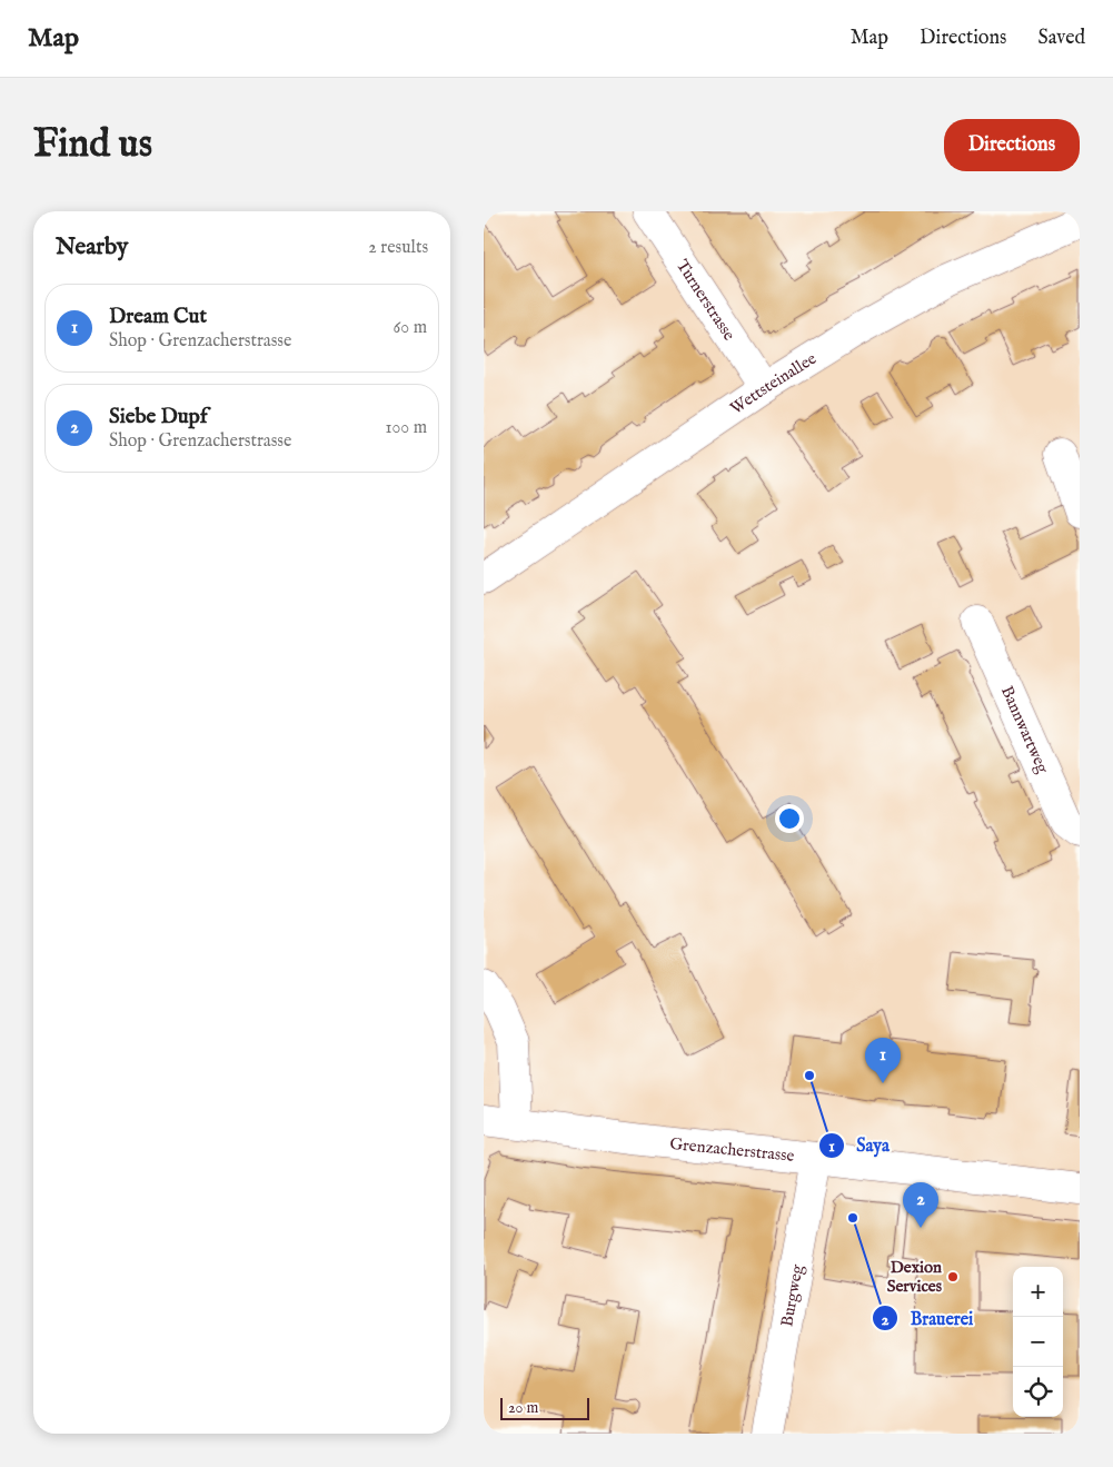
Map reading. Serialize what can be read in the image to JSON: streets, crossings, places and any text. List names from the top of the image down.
{
  "streets": {
    "street": [
      "Turnerstrasse",
      "Wettsteinallee",
      "Bannwartweg",
      "Grenzacherstrasse",
      "Burgweg"
    ]
  },
  "crossings": [
    ["Turnerstrasse", "Wettsteinallee"],
    ["Grenzacherstrasse", "Burgweg"]
  ],
  "places": ["Saya", "Brauerei", "Dexion Services"],
  "scale_bar": "20 m",
  "page": {
    "header": "Map",
    "nav": ["Map", "Directions", "Saved"],
    "buttons": "Directions",
    "title": "Find us",
    "heading": ["Nearby", "2 results"],
    "list": [
      {
        "mark": "1",
        "name": "Dream Cut",
        "note": "Shop · Grenzacherstrasse",
        "value": "60 m"
      },
      {
        "mark": "2",
        "name": "Siebe Dupf",
        "note": "Shop · Grenzacherstrasse",
        "value": "100 m"
      }
    ],
    "pins": ["1", "2"],
    "map_buttons": ["+", "−"],
    "scale": "20 m"
  }
}
